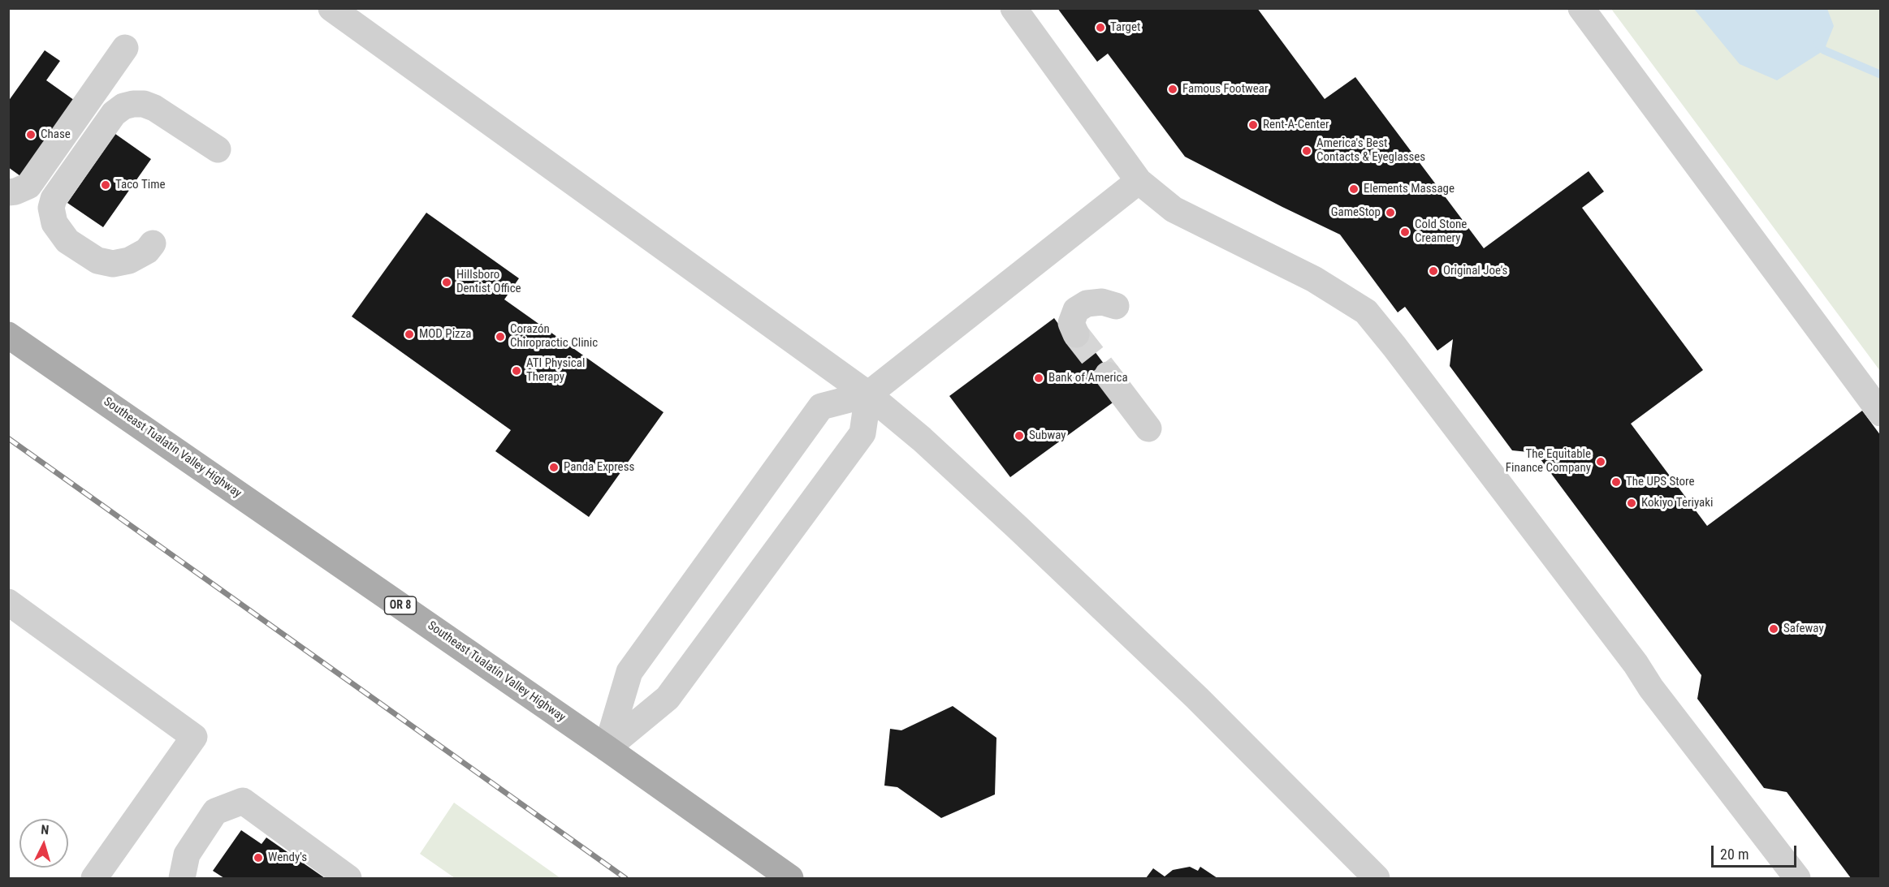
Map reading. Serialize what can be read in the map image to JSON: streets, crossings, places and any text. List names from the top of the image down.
{
  "streets": {
    "main road": ["Southeast Tualatin Valley Highway", "OR 8"]
  },
  "places": [
    "Target",
    "Famous Footwear",
    "Rent-A-Center",
    "Chase",
    "America's Best Contacts & Eyeglasses",
    "Taco Time",
    "Elements Massage",
    "GameStop",
    "Cold Stone Creamery",
    "Original Joe’s",
    "Hillsboro Dentist Office",
    "MOD Pizza",
    "Corazón Chiropractic Clinic",
    "ATI Physical Therapy",
    "Bank of America",
    "Subway",
    "The Equitable Finance Company",
    "Panda Express",
    "The UPS Store",
    "Kokiyo Teriyaki",
    "Safeway",
    "Wendy's"
  ],
  "scale_bar": "20 m",
  "north": "top"
}
